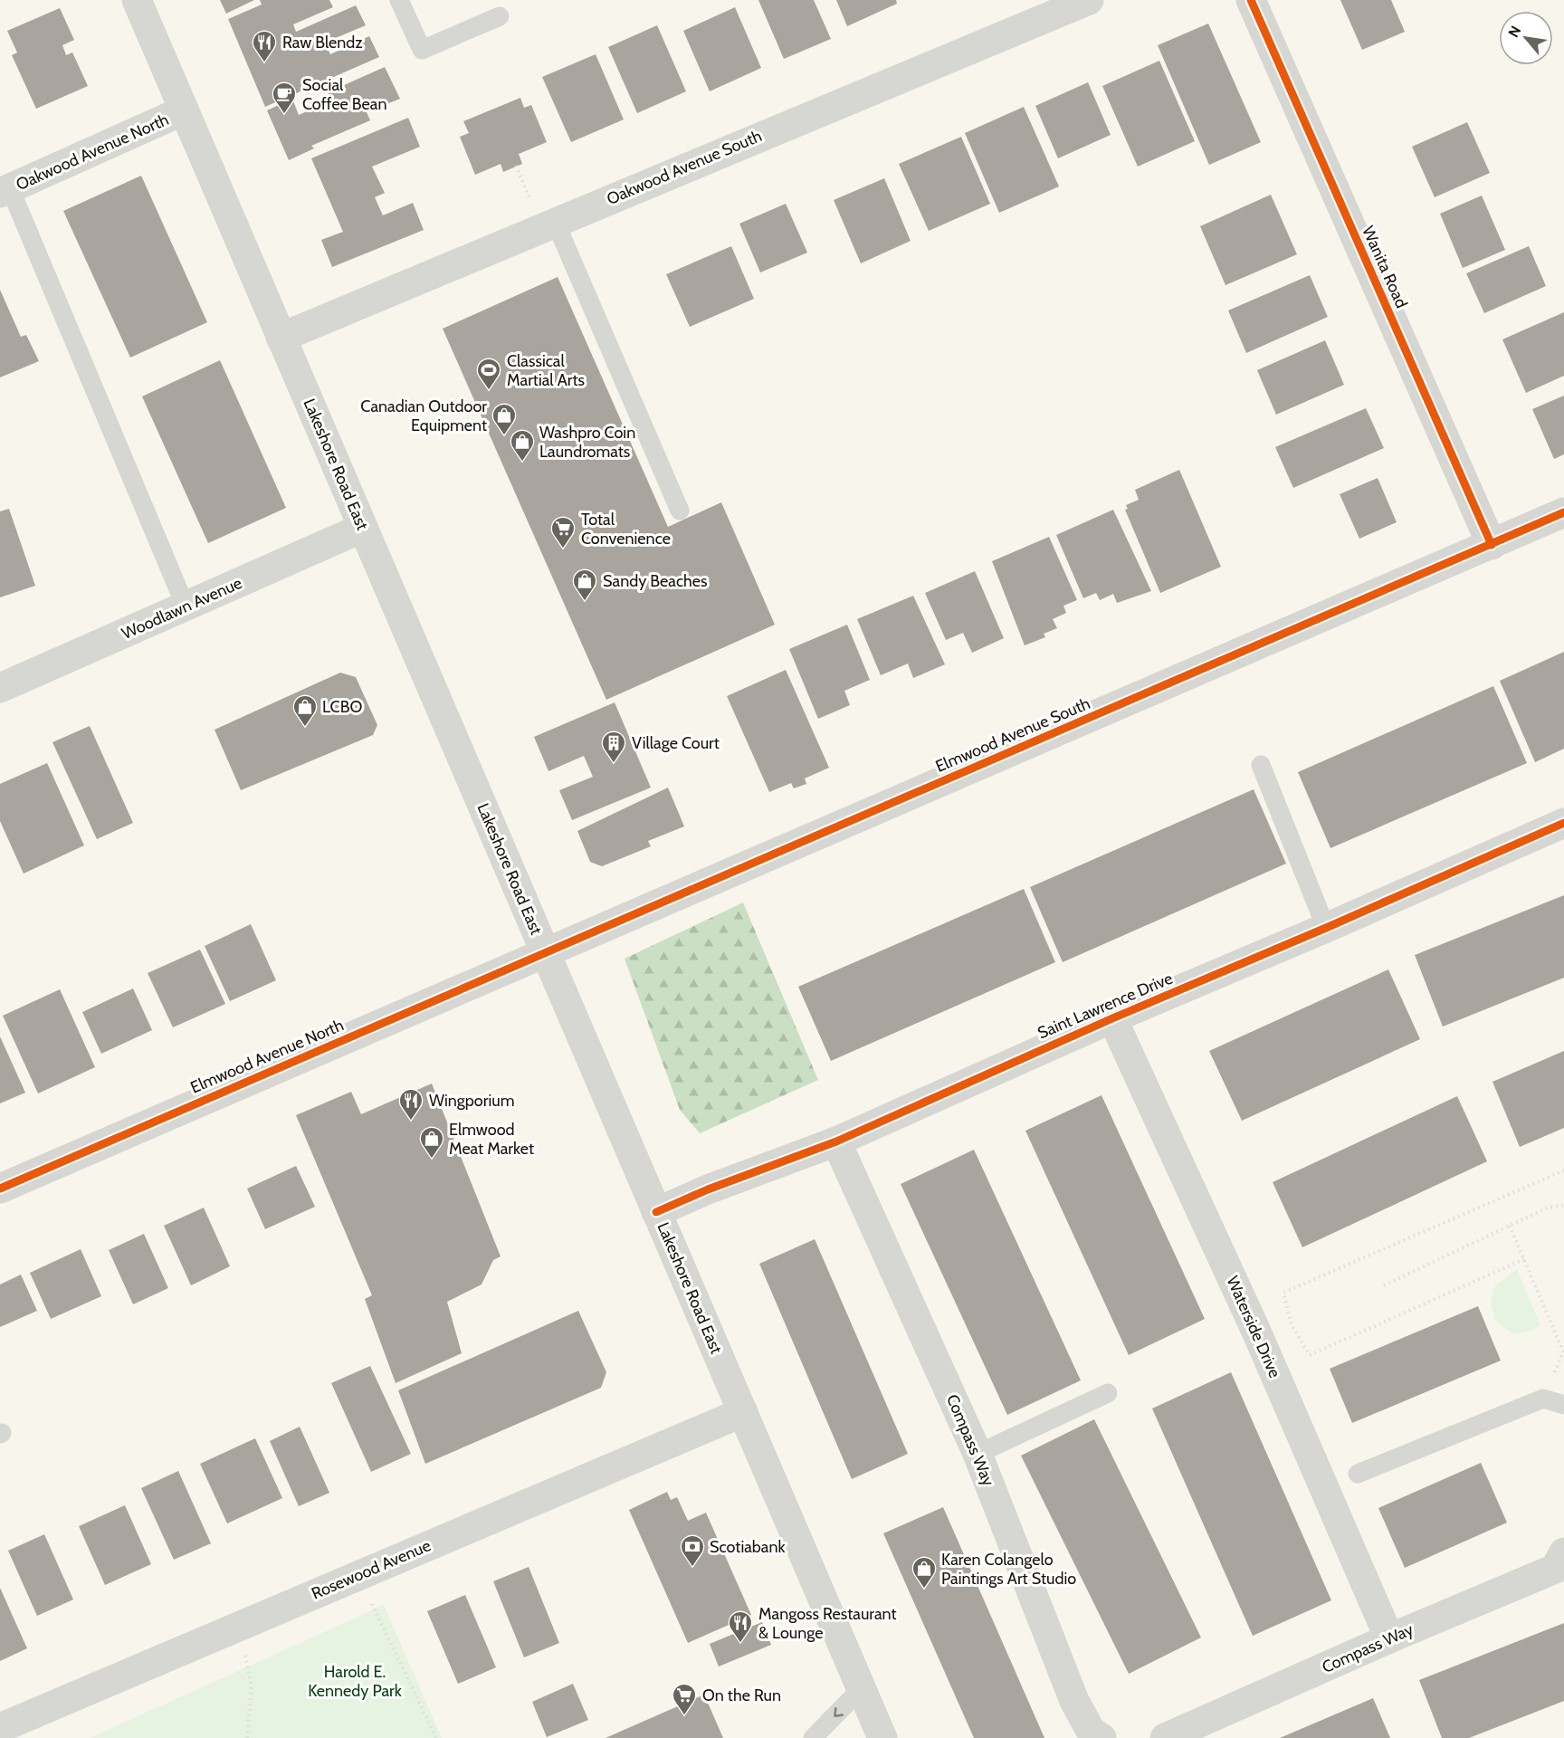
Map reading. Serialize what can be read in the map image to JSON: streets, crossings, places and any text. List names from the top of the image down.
{
  "streets": {
    "street": [
      "Oakwood Avenue North",
      "Oakwood Avenue South",
      "Wanita Road",
      "Lakeshore Road East",
      "Woodlawn Avenue",
      "Elmwood Avenue South",
      "Saint Lawrence Drive",
      "Elmwood Avenue North",
      "Waterside Drive",
      "Compass Way",
      "Rosewood Avenue"
    ]
  },
  "crossings": [
    ["Oakwood Avenue North", "Lakeshore Road East"],
    ["Oakwood Avenue South", "Lakeshore Road East"],
    ["Wanita Road", "Elmwood Avenue South"],
    ["Lakeshore Road East", "Woodlawn Avenue"],
    ["Lakeshore Road East", "Elmwood Avenue South"],
    ["Lakeshore Road East", "Saint Lawrence Drive"],
    ["Lakeshore Road East", "Elmwood Avenue North"],
    ["Lakeshore Road East", "Rosewood Avenue"],
    ["Elmwood Avenue South", "Elmwood Avenue North"],
    ["Saint Lawrence Drive", "Waterside Drive"],
    ["Saint Lawrence Drive", "Compass Way"],
    ["Waterside Drive", "Compass Way"]
  ],
  "parks": ["Harold E. Kennedy Park"],
  "places": {
    "restaurant": ["Raw Blendz", "Wingporium", "Mangoss Restaurant & Lounge"],
    "cafe": ["Social Coffee Bean"],
    "sports": ["Classical Martial Arts"],
    "shop": [
      "Canadian Outdoor Equipment",
      "Washpro Coin Laundromats",
      "Sandy Beaches",
      "LCBO",
      "Elmwood Meat Market",
      "Karen Colangelo Paintings Art Studio"
    ],
    "supermarket": ["Total Convenience", "On the Run"],
    "building": ["Village Court"],
    "bank": ["Scotiabank"]
  },
  "north": "top left"
}
